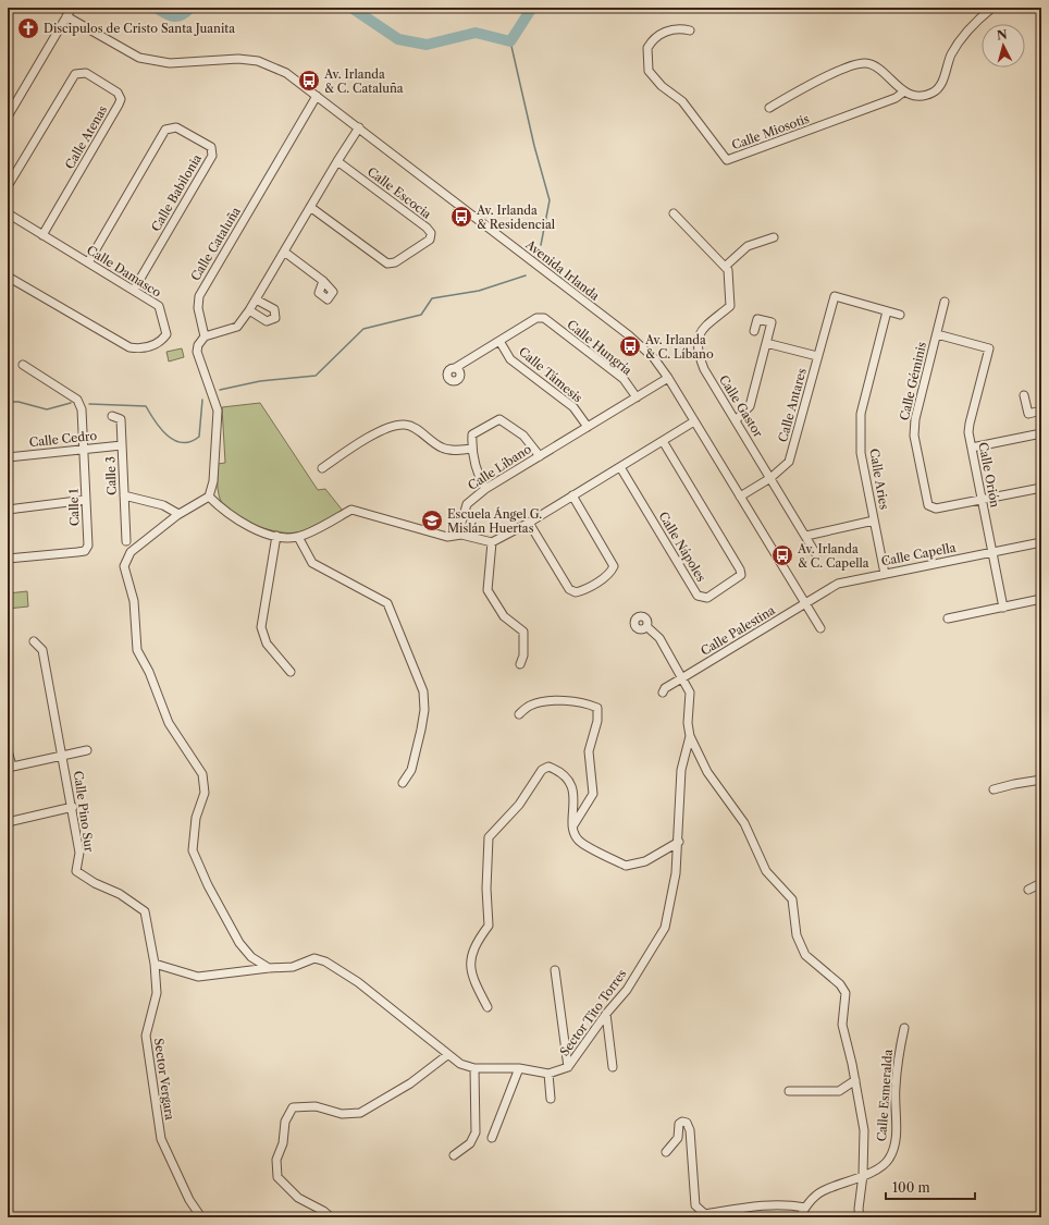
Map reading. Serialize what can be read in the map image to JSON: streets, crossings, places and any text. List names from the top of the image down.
{
  "streets": {
    "street": [
      "Calle Miosotis",
      "Calle Atenas",
      "Calle Babilonia",
      "Calle Escocia",
      "Calle Cataluña",
      "Avenida Irlanda",
      "Calle Damasco",
      "Calle Hungría",
      "Calle Támesis",
      "Calle Géminis",
      "Calle Antares",
      "Calle Gastor",
      "Calle Cedro",
      "Calle Líbano",
      "Calle Orión",
      "Calle 3",
      "Calle Aries",
      "Calle 1",
      "Calle Nápoles",
      "Calle Capella",
      "Calle Palestina",
      "Calle Pino Sur",
      "Sector Tito Torres",
      "Sector Vergara",
      "Calle Esmeralda"
    ]
  },
  "crossings": [
    ["Calle Atenas", "Calle Damasco"],
    ["Calle Babilonia", "Calle Damasco"],
    ["Calle Cataluña", "Avenida Irlanda"],
    ["Avenida Irlanda", "Calle Antares"],
    ["Avenida Irlanda", "Calle Líbano"],
    ["Avenida Irlanda", "Calle Capella"],
    ["Avenida Irlanda", "Calle Palestina"],
    ["Calle Hungría", "Calle Támesis"],
    ["Calle Hungría", "Calle Líbano"],
    ["Calle Támesis", "Calle Líbano"],
    ["Calle Géminis", "Calle Orión"],
    ["Calle Antares", "Calle Gastor"],
    ["Calle Antares", "Calle Aries"],
    ["Calle Cedro", "Calle 3"],
    ["Calle Cedro", "Calle 1"],
    ["Calle Orión", "Calle Capella"],
    ["Calle Aries", "Calle Capella"],
    ["Calle Capella", "Calle Palestina"],
    ["Calle Pino Sur", "Sector Vergara"],
    ["Sector Tito Torres", "Sector Vergara"]
  ],
  "places": {
    "church": ["Discipulos de Cristo Santa Juanita"],
    "bus stop": [
      "Av. Irlanda & C. Cataluña",
      "Av. Irlanda & Residencial",
      "Av. Irlanda & C. Líbano",
      "Av. Irlanda & C. Capella"
    ],
    "school or university": ["Escuela Ángel G. Mislán Huertas"]
  },
  "scale_bar": "100 m",
  "north": "top"
}
